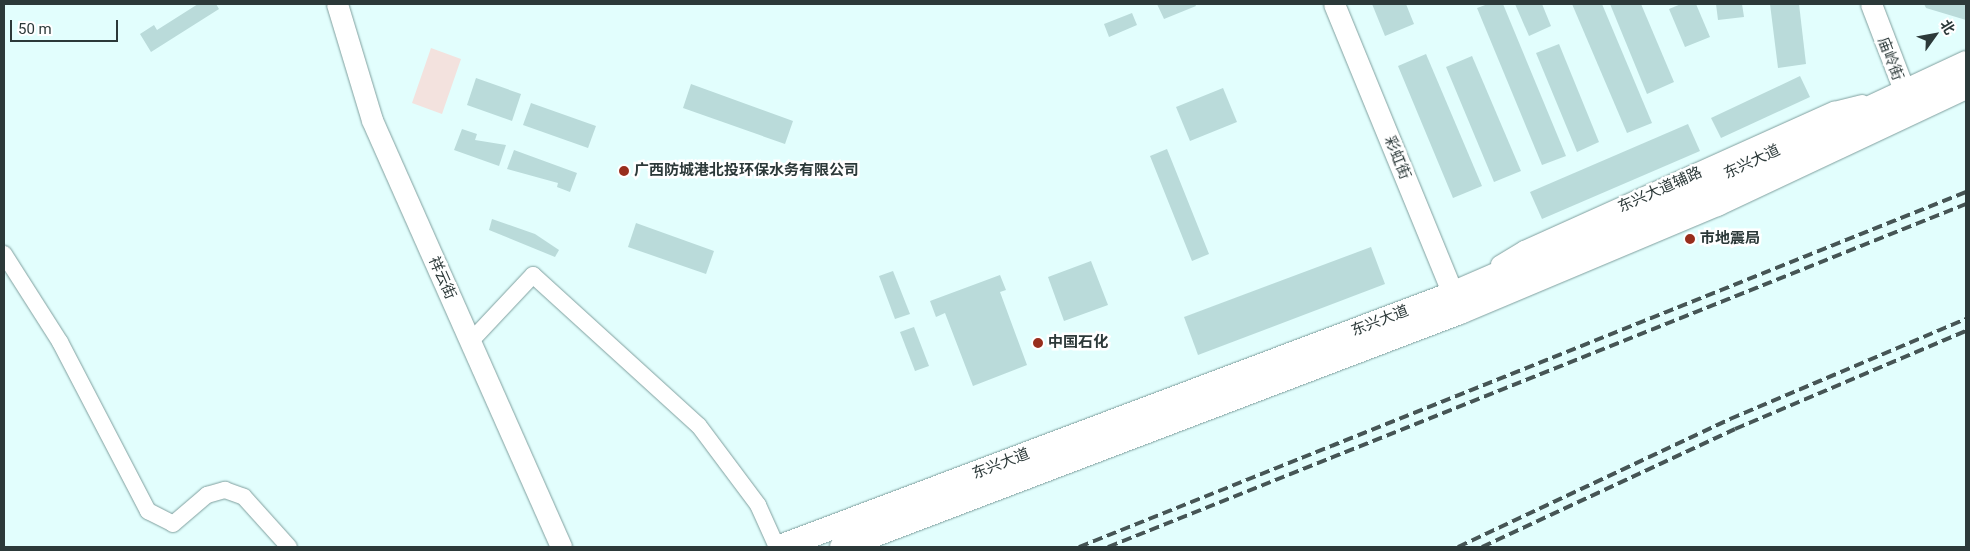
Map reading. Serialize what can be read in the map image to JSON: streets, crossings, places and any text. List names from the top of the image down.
{
  "streets": {
    "main road": ["东兴大道"],
    "street": [
      "庙岭街",
      "彩虹街",
      "东兴大道辅路",
      "祥云街"
    ]
  },
  "crossings": [
    ["庙岭街", "东兴大道"],
    ["彩虹街", "东兴大道"],
    ["彩虹街", "东兴大道辅路"],
    ["东兴大道", "东兴大道辅路"]
  ],
  "places": ["广西防城港北投环保水务有限公司", "巿地震局", "中国石化"],
  "scale_bar": "50 m",
  "north": "top right"
}
